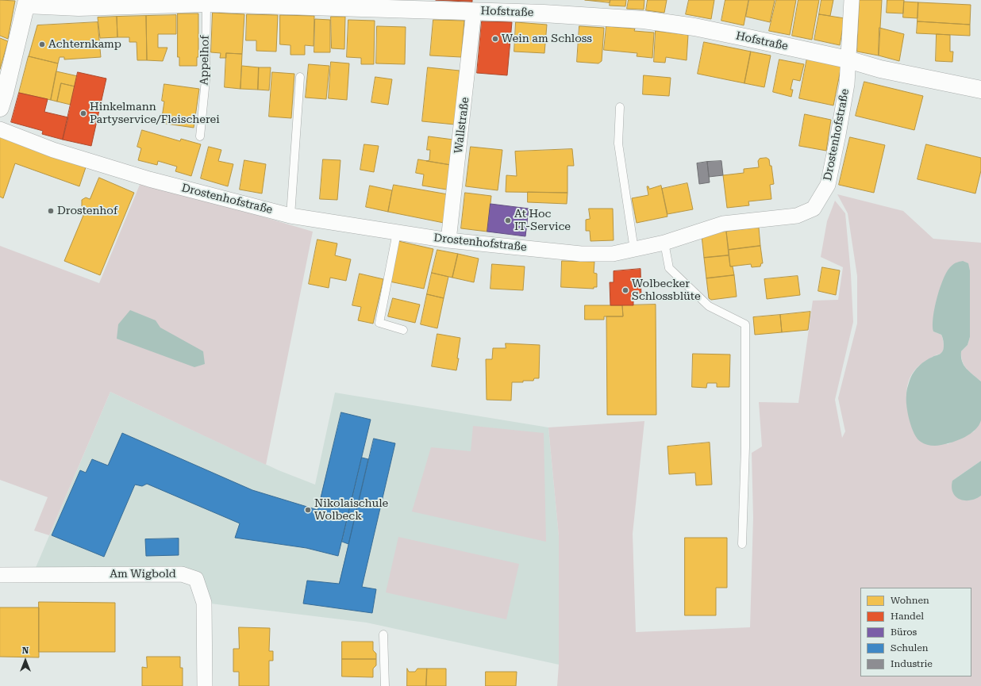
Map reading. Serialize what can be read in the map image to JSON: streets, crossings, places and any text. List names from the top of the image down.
{
  "streets": {
    "street": [
      "Hofstraße",
      "Wallstraße",
      "Drostenhofstraße",
      "Am Wigbold"
    ],
    "lane": ["Appelhof"]
  },
  "crossings": [
    ["Hofstraße", "Appelhof"],
    ["Hofstraße", "Wallstraße"],
    ["Hofstraße", "Drostenhofstraße"],
    ["Wallstraße", "Drostenhofstraße"]
  ],
  "places": [
    "Wein am Schloss",
    "Achternkamp",
    "Hinkelmann Partyservice/Fleischerei",
    "Drostenhof",
    "At Hoc IT-Service",
    "Wolbecker Schlossblüte",
    "Nikolaischule Wolbeck"
  ],
  "legend": [
    "Wohnen",
    "Handel",
    "Büros",
    "Schulen",
    "Industrie"
  ],
  "north": "top"
}
